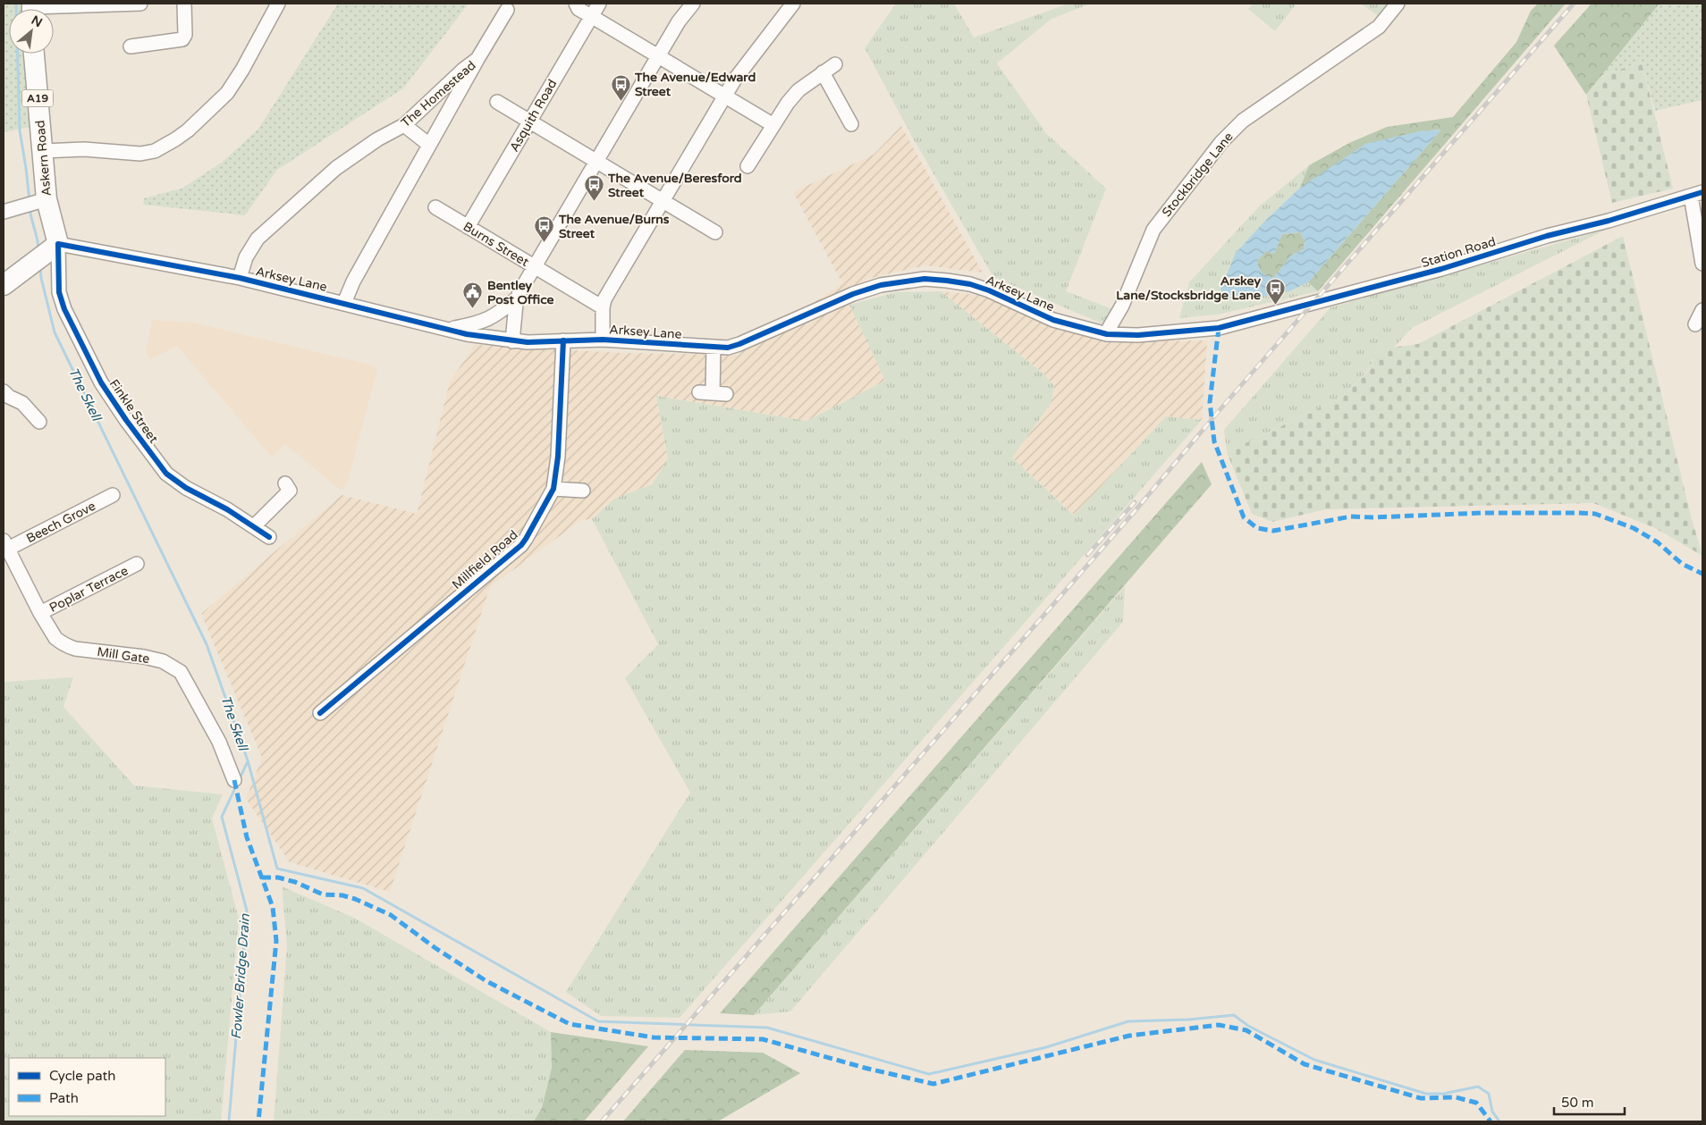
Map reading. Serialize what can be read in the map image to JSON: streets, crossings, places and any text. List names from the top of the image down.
{
  "streets": {
    "highway": ["A19", "Askern Road"],
    "street": [
      "The Homestead",
      "Asquith Road",
      "Stockbridge Lane",
      "Burns Street",
      "Station Road",
      "Arksey Lane",
      "Finkle Street",
      "Beech Grove",
      "Millfield Road",
      "Poplar Terrace",
      "Mill Gate"
    ]
  },
  "crossings": [
    ["The Homestead", "Arksey Lane"],
    ["Asquith Road", "Burns Street"],
    ["Askern Road", "Arksey Lane"],
    ["Askern Road", "Finkle Street"],
    ["Stockbridge Lane", "Arksey Lane"],
    ["Station Road", "Arksey Lane"],
    ["Arksey Lane", "Finkle Street"],
    ["Arksey Lane", "Millfield Road"],
    ["Beech Grove", "Mill Gate"],
    ["Poplar Terrace", "Mill Gate"]
  ],
  "water": ["The Skell", "Fowler Bridge Drain"],
  "places": {
    "bus stop": [
      "The Avenue/Edward Street",
      "The Avenue/Beresford Street",
      "The Avenue/Burns Street",
      "Arskey Lane/Stocksbridge Lane"
    ],
    "public building": ["Bentley Post Office"]
  },
  "legend": ["Cycle path", "Path"],
  "scale_bar": "50 m",
  "north": "top right"
}
